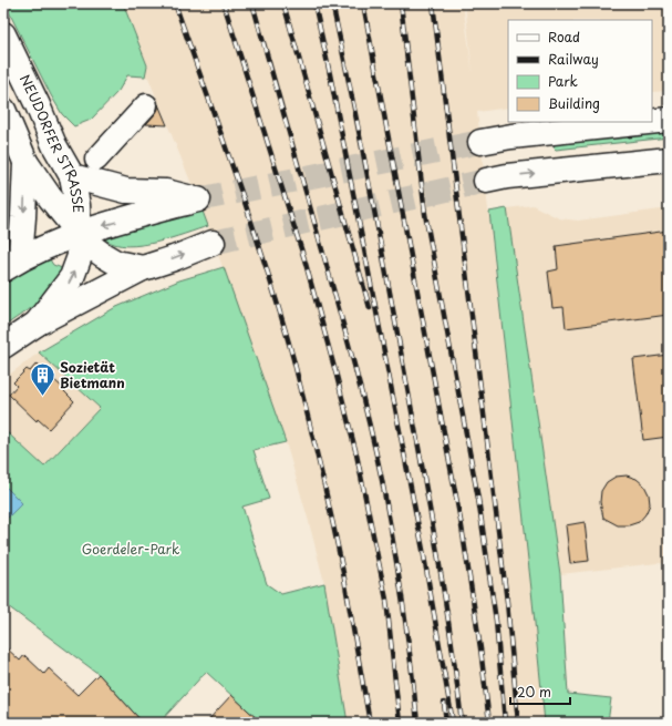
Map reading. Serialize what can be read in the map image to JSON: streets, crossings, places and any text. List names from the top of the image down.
{
  "streets": {
    "main road": ["NEUDORFER STRASSE"]
  },
  "parks": ["Goerdeler-Park"],
  "places": {
    "building": ["Sozietät Bietmann"]
  },
  "legend": [
    "Road",
    "Railway",
    "Park",
    "Building"
  ],
  "scale_bar": "20 m"
}
